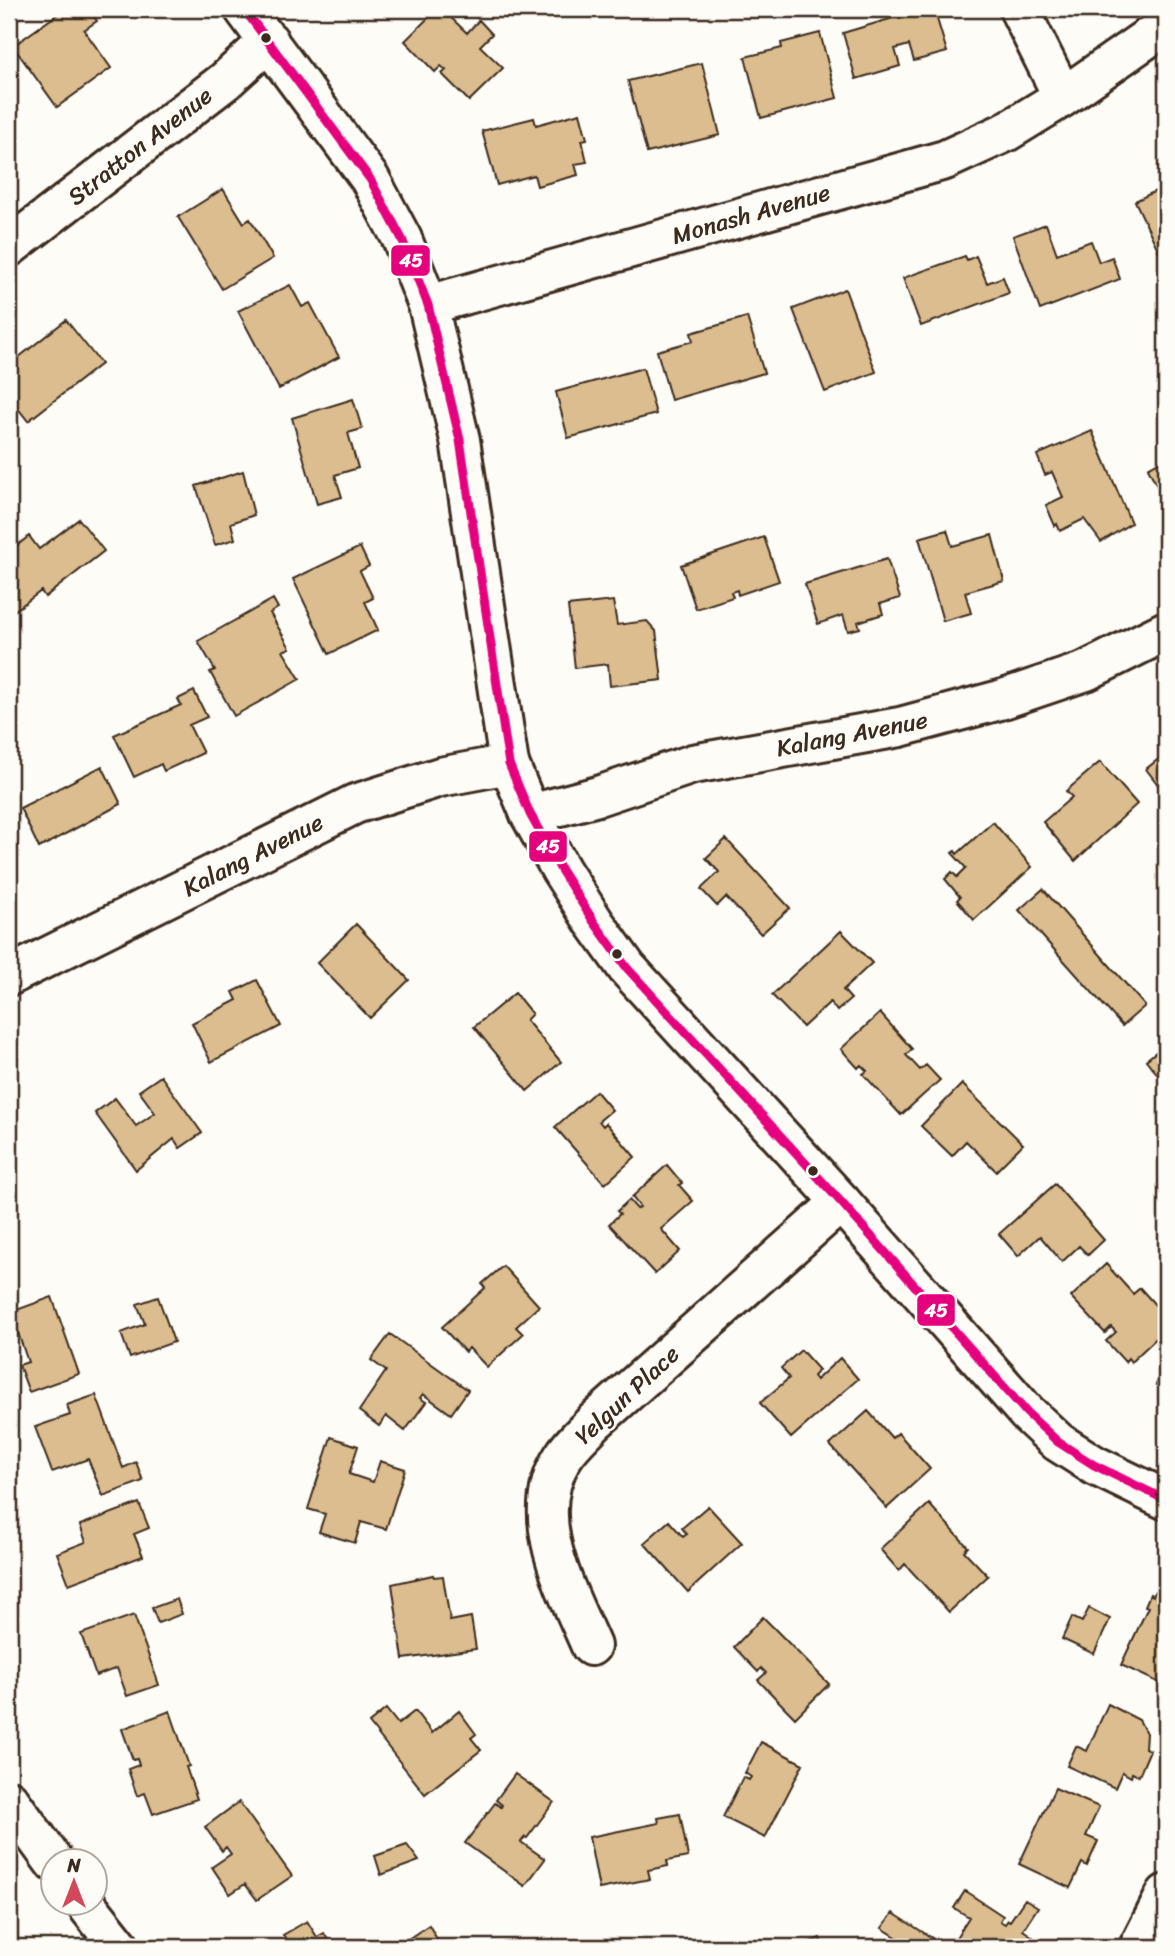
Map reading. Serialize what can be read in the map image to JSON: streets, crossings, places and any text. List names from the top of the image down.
{
  "streets": {
    "street": [
      "Stratton Avenue",
      "Monash Avenue",
      "Kalang Avenue",
      "Yelgun Place"
    ]
  },
  "lines": ["transit line 45"],
  "north": "top"
}
